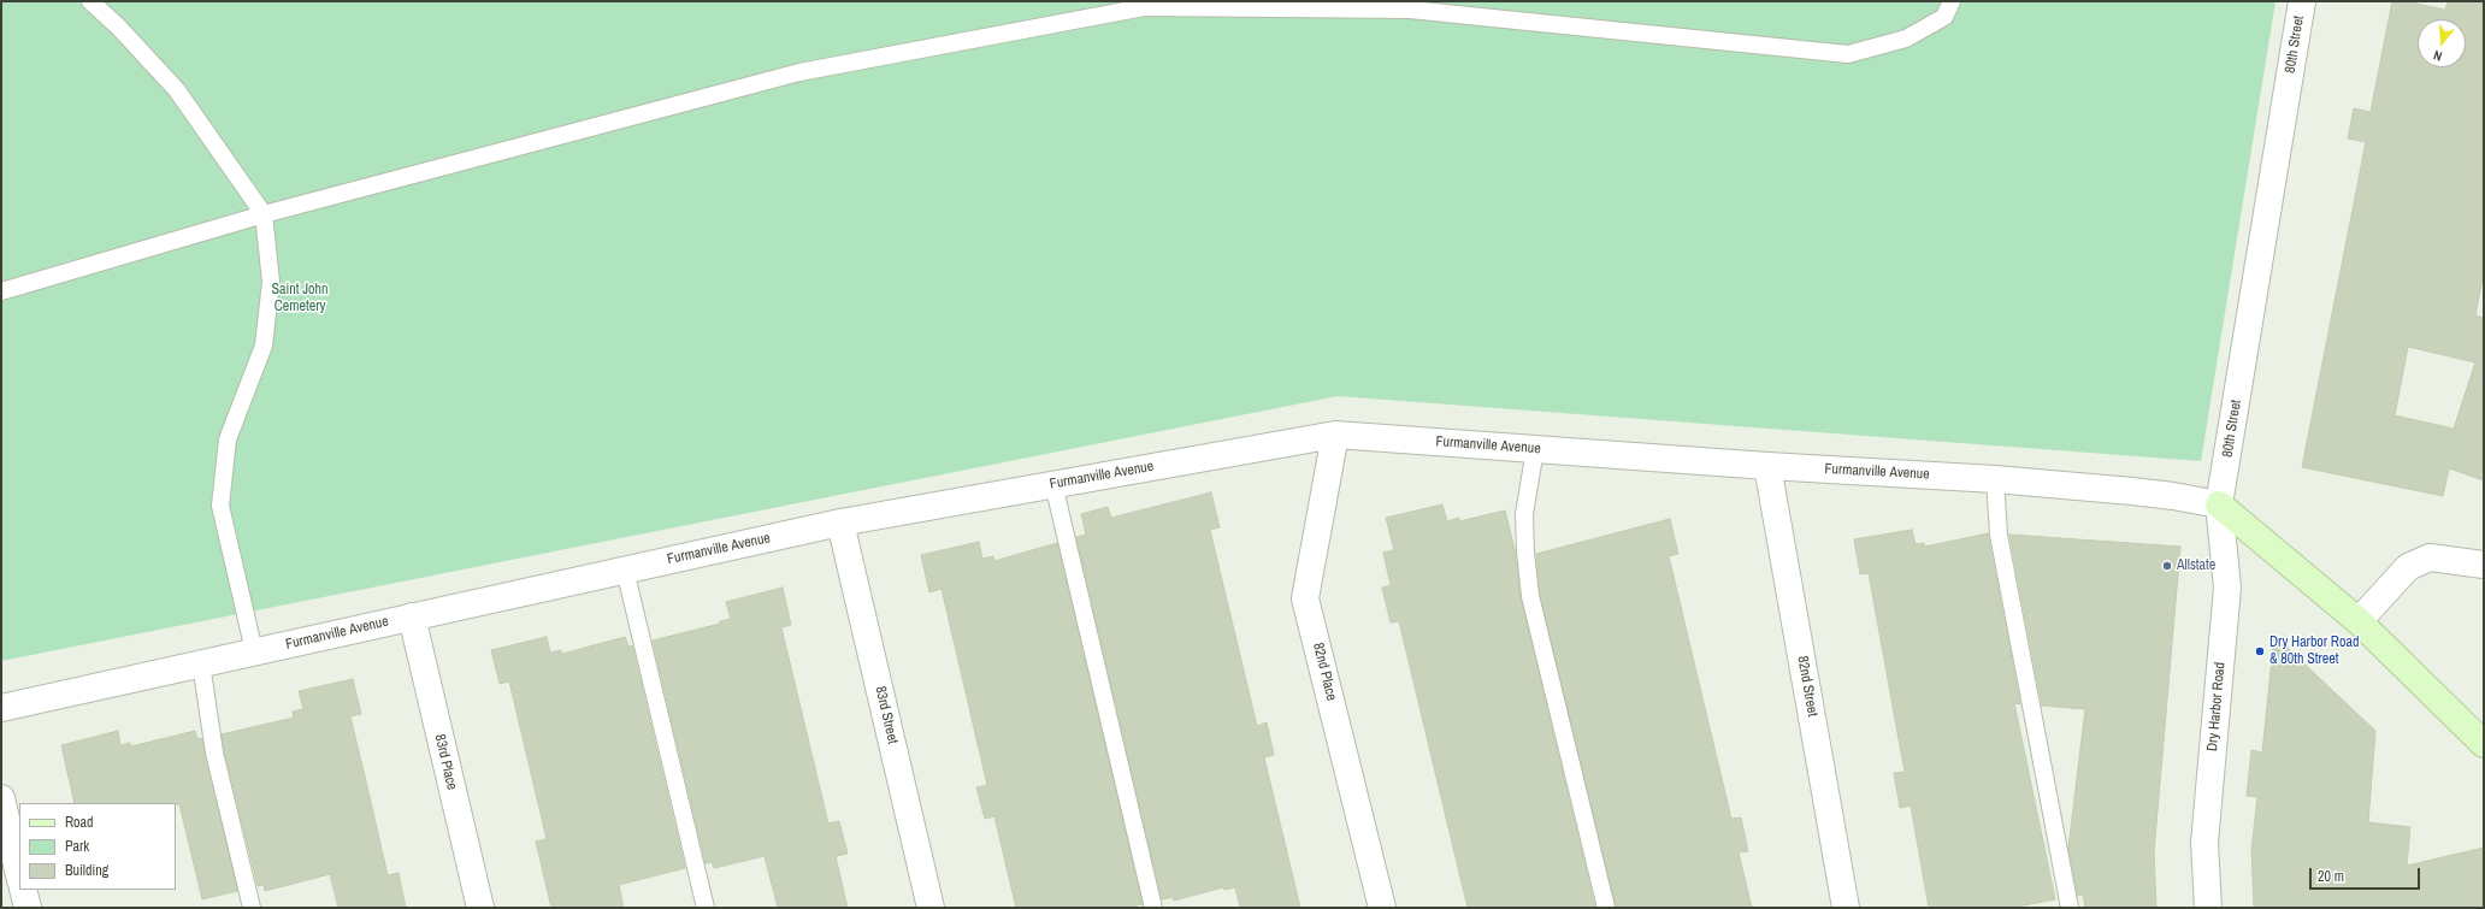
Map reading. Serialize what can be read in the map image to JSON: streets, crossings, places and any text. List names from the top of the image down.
{
  "streets": {
    "street": [
      "80th Street",
      "Furmanville Avenue",
      "82nd Place",
      "82nd Street",
      "Dry Harbor Road",
      "83rd Street",
      "83rd Place"
    ]
  },
  "crossings": [
    ["80th Street", "Furmanville Avenue"],
    ["80th Street", "Dry Harbor Road"],
    ["Furmanville Avenue", "82nd Place"],
    ["Furmanville Avenue", "82nd Street"],
    ["Furmanville Avenue", "Dry Harbor Road"],
    ["Furmanville Avenue", "83rd Street"],
    ["Furmanville Avenue", "83rd Place"]
  ],
  "parks": ["Saint John Cemetery"],
  "places": ["Allstate", "Dry Harbor Road & 80th Street"],
  "legend": ["Road", "Park", "Building"],
  "scale_bar": "20 m",
  "north": "bottom"
}
